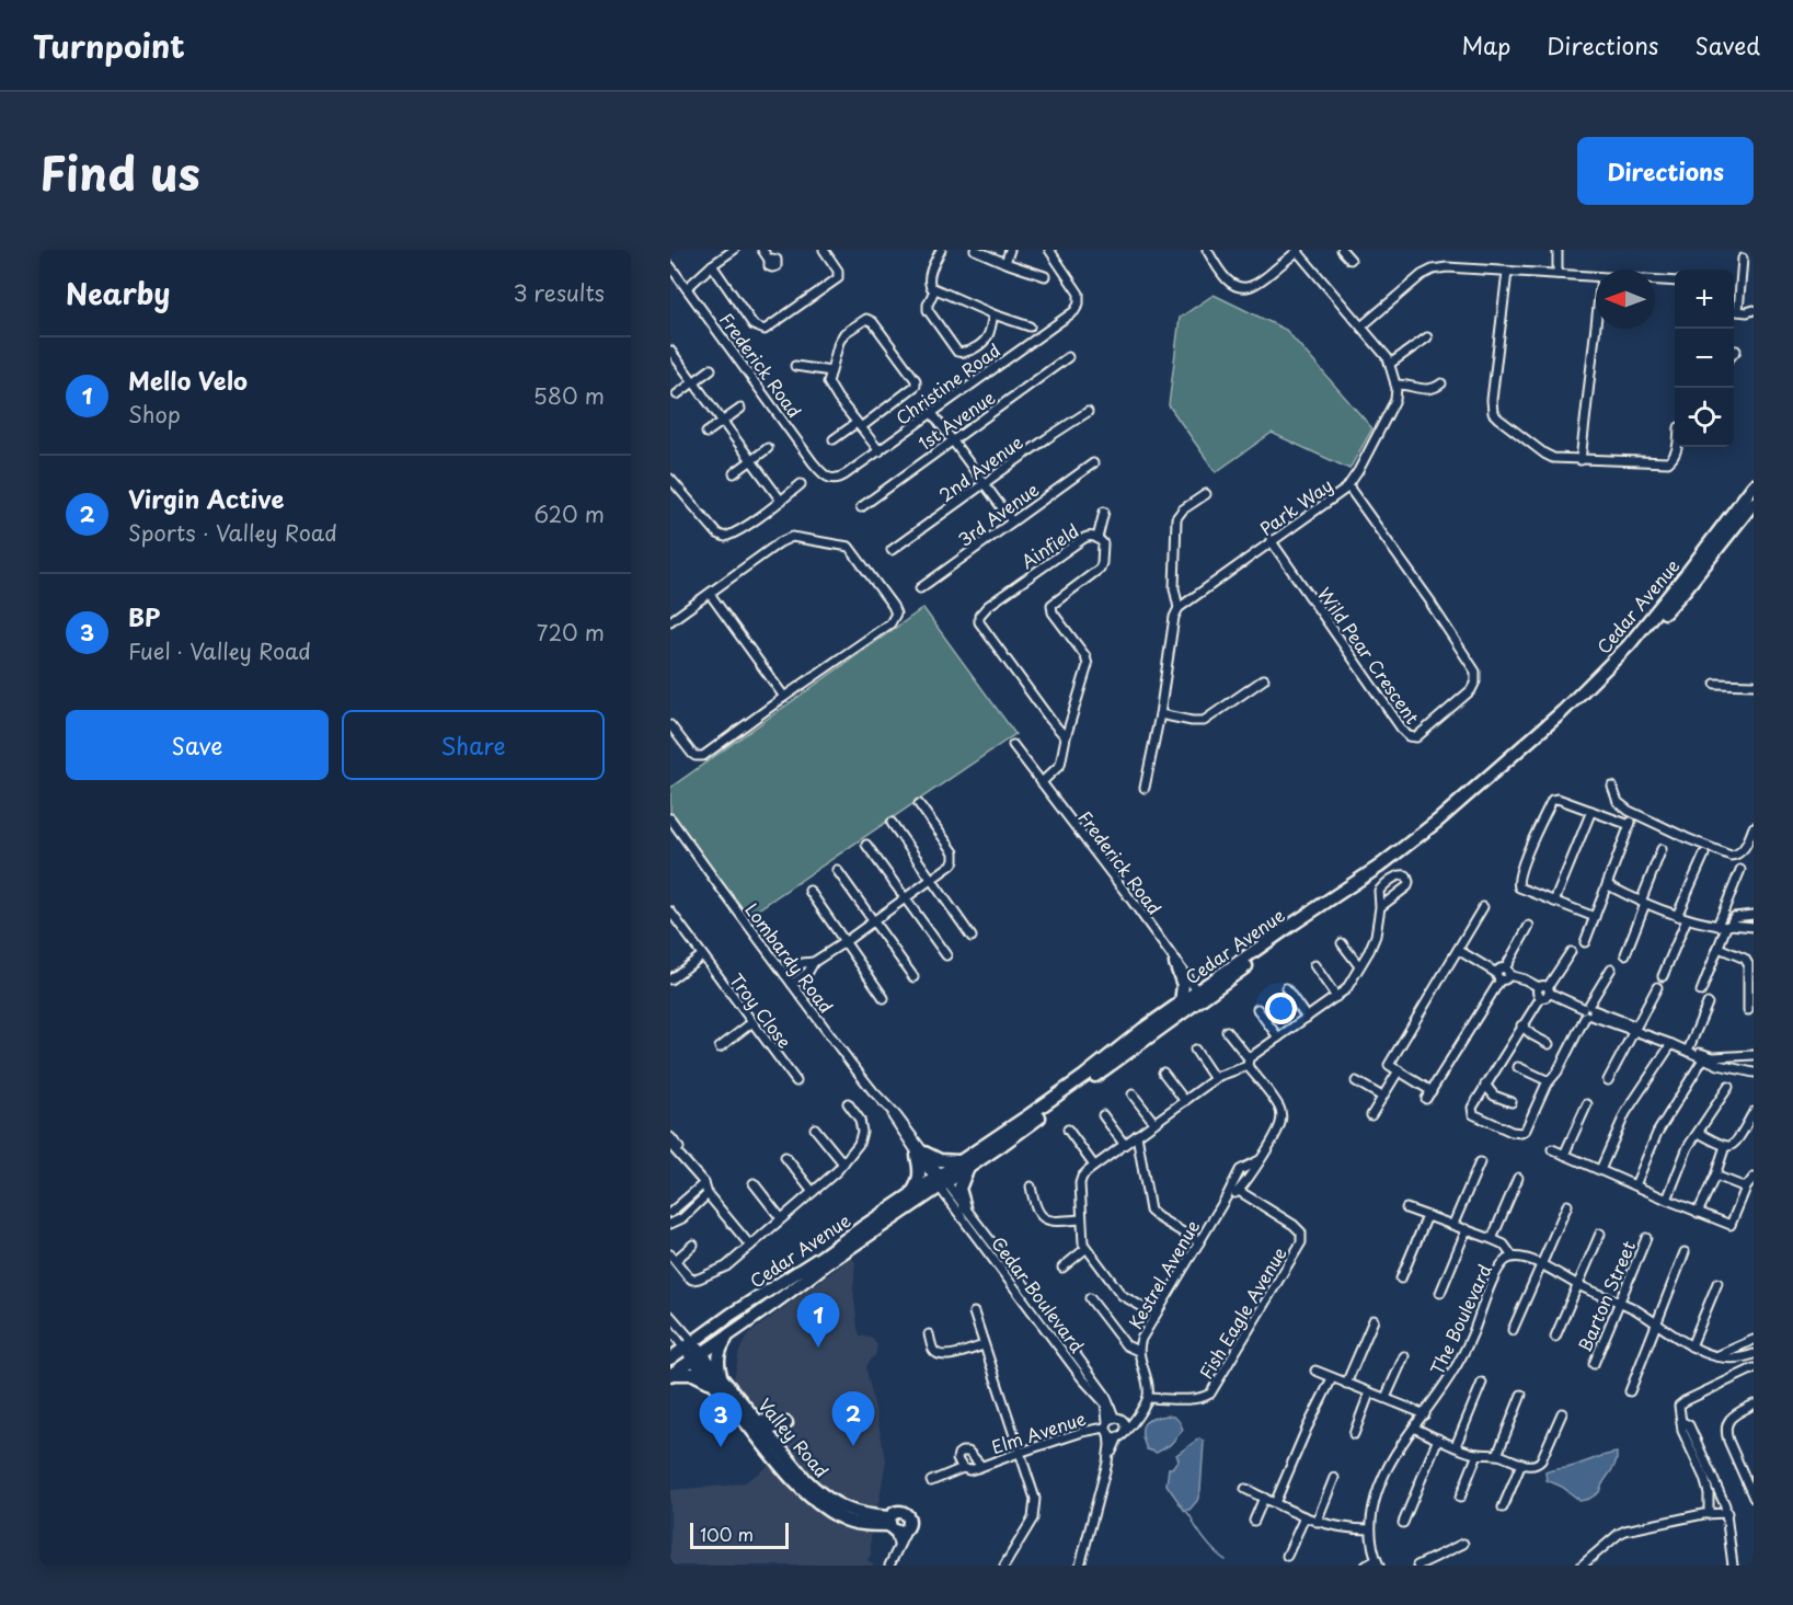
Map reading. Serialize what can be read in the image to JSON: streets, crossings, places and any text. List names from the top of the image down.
{
  "streets": {
    "main road": ["Cedar Avenue", "Valley Road"],
    "street": [
      "Frederick Road",
      "Christine Road",
      "1st Avenue",
      "2nd Avenue",
      "Park Way",
      "3rd Avenue",
      "Ainfield",
      "Wild Pear Crescent",
      "Lombardy Road",
      "Troy Close",
      "Kestrel Avenue",
      "Cedar Boulevard",
      "Barton Street",
      "Fish Eagle Avenue",
      "The Boulevard",
      "Elm Avenue"
    ]
  },
  "crossings": [
    ["Frederick Road", "Christine Road"],
    ["Frederick Road", "Ainfield"],
    ["Frederick Road", "Cedar Avenue"],
    ["Park Way", "Wild Pear Crescent"],
    ["Cedar Avenue", "Lombardy Road"],
    ["Cedar Avenue", "Cedar Boulevard"],
    ["Cedar Avenue", "Valley Road"],
    ["Lombardy Road", "Cedar Boulevard"],
    ["Kestrel Avenue", "Fish Eagle Avenue"],
    ["Cedar Boulevard", "Elm Avenue"],
    ["Barton Street", "The Boulevard"]
  ],
  "scale_bar": "100 m",
  "north": "left",
  "page": {
    "header": "Turnpoint",
    "nav": ["Map", "Directions", "Saved"],
    "title": "Find us",
    "buttons": [
      "Directions",
      ["Save", "Share"]
    ],
    "heading": ["Nearby", "3 results"],
    "map_buttons": ["+", "−"],
    "list": [
      {
        "mark": "1",
        "name": "Mello Velo",
        "note": "Shop",
        "value": "580 m"
      },
      {
        "mark": "2",
        "name": "Virgin Active",
        "note": "Sports · Valley Road",
        "value": "620 m"
      },
      {
        "mark": "3",
        "name": "BP",
        "note": "Fuel · Valley Road",
        "value": "720 m"
      }
    ],
    "pins": ["1", "2", "3"],
    "scale": "100 m"
  }
}
